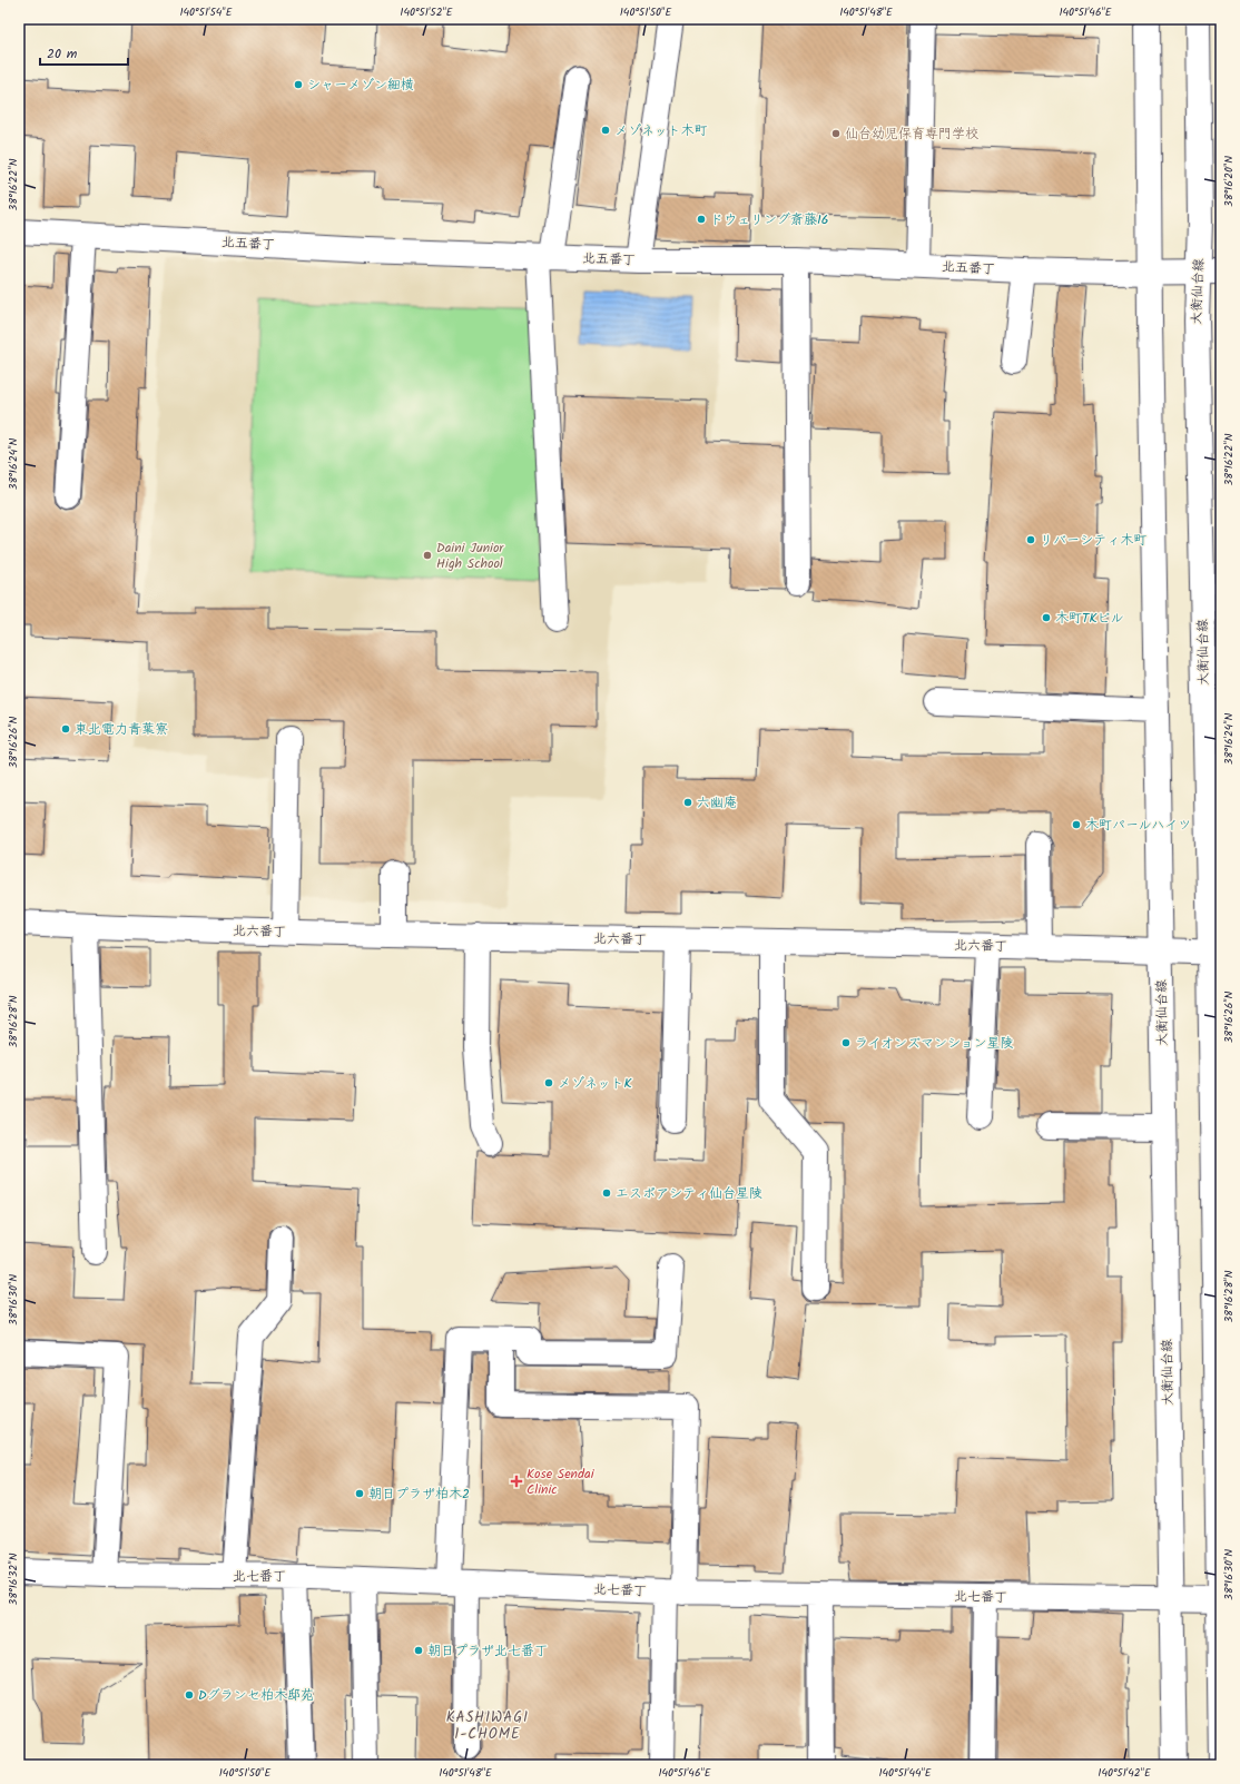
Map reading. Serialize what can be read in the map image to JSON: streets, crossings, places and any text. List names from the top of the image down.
{
  "streets": {
    "street": [
      "北五番丁",
      "大衡仙台線",
      "北六番丁",
      "北七番丁"
    ]
  },
  "crossings": [
    ["北五番丁", "大衡仙台線"],
    ["大衡仙台線", "北六番丁"],
    ["大衡仙台線", "北七番丁"]
  ],
  "districts": ["KASHIWAGI 1-CHOME"],
  "places": {
    "other": [
      "シャーメゾン細横",
      "メゾネット木町",
      "仙台幼児保育専門学校",
      "ドウェリング斎藤16",
      "リバーシティ木町",
      "Daini Junior High School",
      "木町TKビル",
      "東北電力青葉寮",
      "六幽庵",
      "木町パールハイツ",
      "ライオンズマンション星陵",
      "メゾネットK",
      "エスポアシティ仙台星陵",
      "朝日プラザ柏木2",
      "朝日プラザ北七番丁",
      "Dグランセ柏木邸苑"
    ],
    "health": ["Kose Sendai Clinic"]
  },
  "scale_bar": "20 m",
  "coordinates": [
    "140°51'54\"E",
    "140°51'52\"E",
    "140°51'50\"E",
    "140°51'48\"E",
    "140°51'46\"E",
    "38°16'20\"N",
    "38°16'22\"N",
    "38°16'24\"N",
    "38°16'26\"N",
    "38°16'28\"N",
    "38°16'30\"N",
    "38°16'32\"N",
    "140°51'44\"E",
    "140°51'42\"E"
  ]
}
